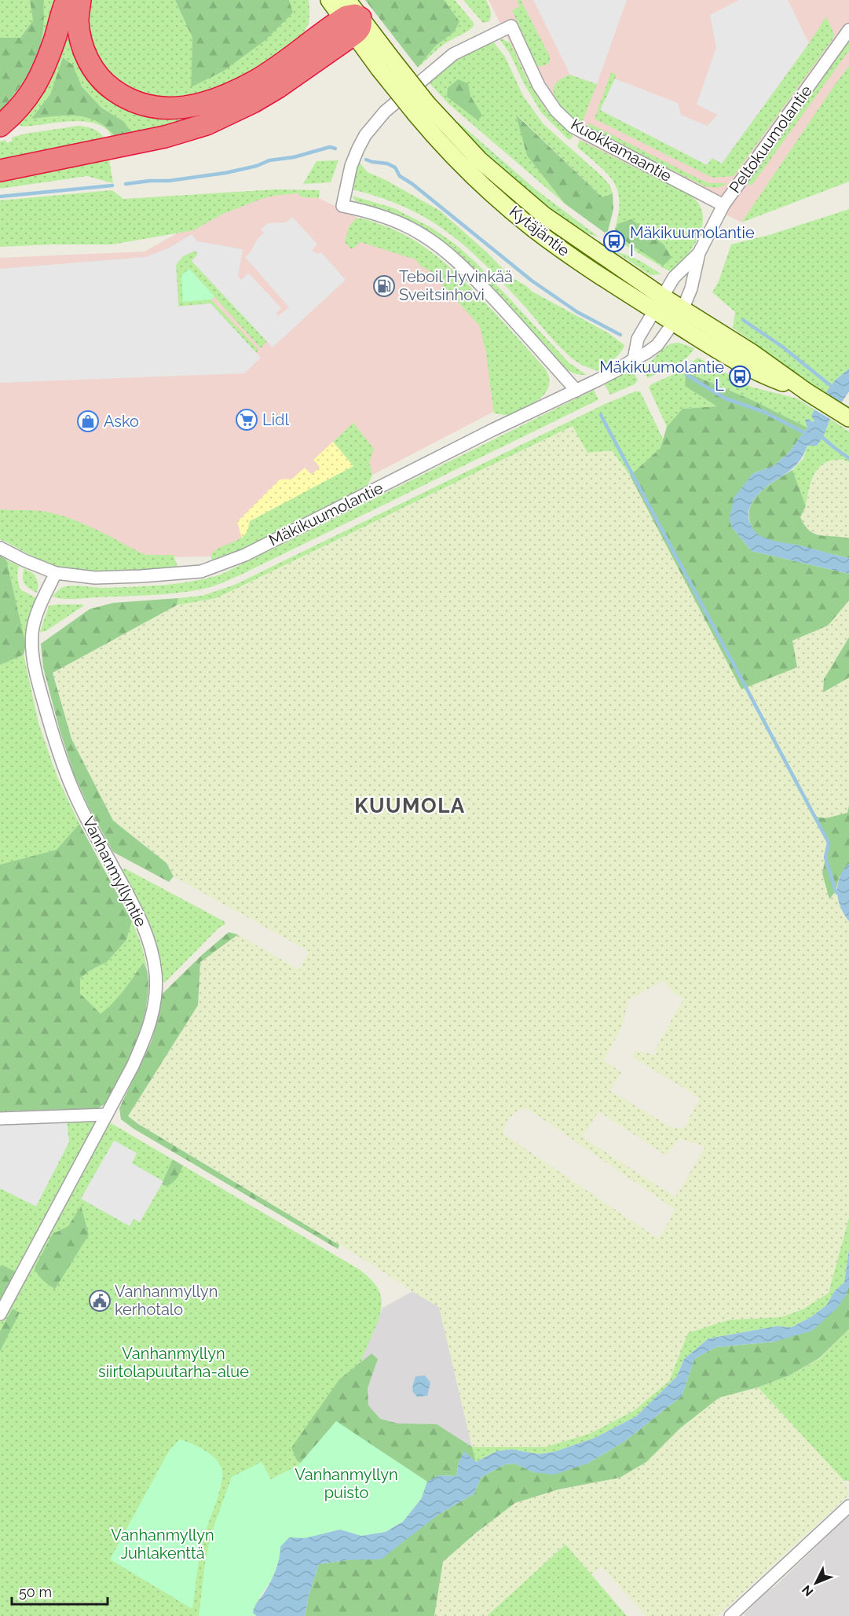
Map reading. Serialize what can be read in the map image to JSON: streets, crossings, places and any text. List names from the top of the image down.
{
  "streets": {
    "street": [
      "Peltokuumolantie",
      "Kuokkamaantie",
      "Kytäjäntie",
      "Mäkikuumolantie",
      "Vanhanmyllyntie"
    ]
  },
  "crossings": [
    ["Peltokuumolantie", "Kuokkamaantie"],
    ["Peltokuumolantie", "Kytäjäntie"],
    ["Peltokuumolantie", "Mäkikuumolantie"],
    ["Kuokkamaantie", "Mäkikuumolantie"],
    ["Kytäjäntie", "Mäkikuumolantie"],
    ["Mäkikuumolantie", "Vanhanmyllyntie"]
  ],
  "districts": ["KUUMOLA"],
  "parks": ["Vanhanmyllyn siirtolapuutarha-alue", "Vanhanmyllyn puisto", "Vanhanmyllyn Juhlakenttä"],
  "places": {
    "bus stop": ["Mäkikuumolantie I", "Mäkikuumolantie L"],
    "fuel station": ["Teboil Hyvinkää Sveitsinhovi"],
    "supermarket": ["Lidl"],
    "shop": ["Asko"],
    "public building": ["Vanhanmyllyn kerhotalo"]
  },
  "scale_bar": "50 m",
  "north": "bottom left"
}
